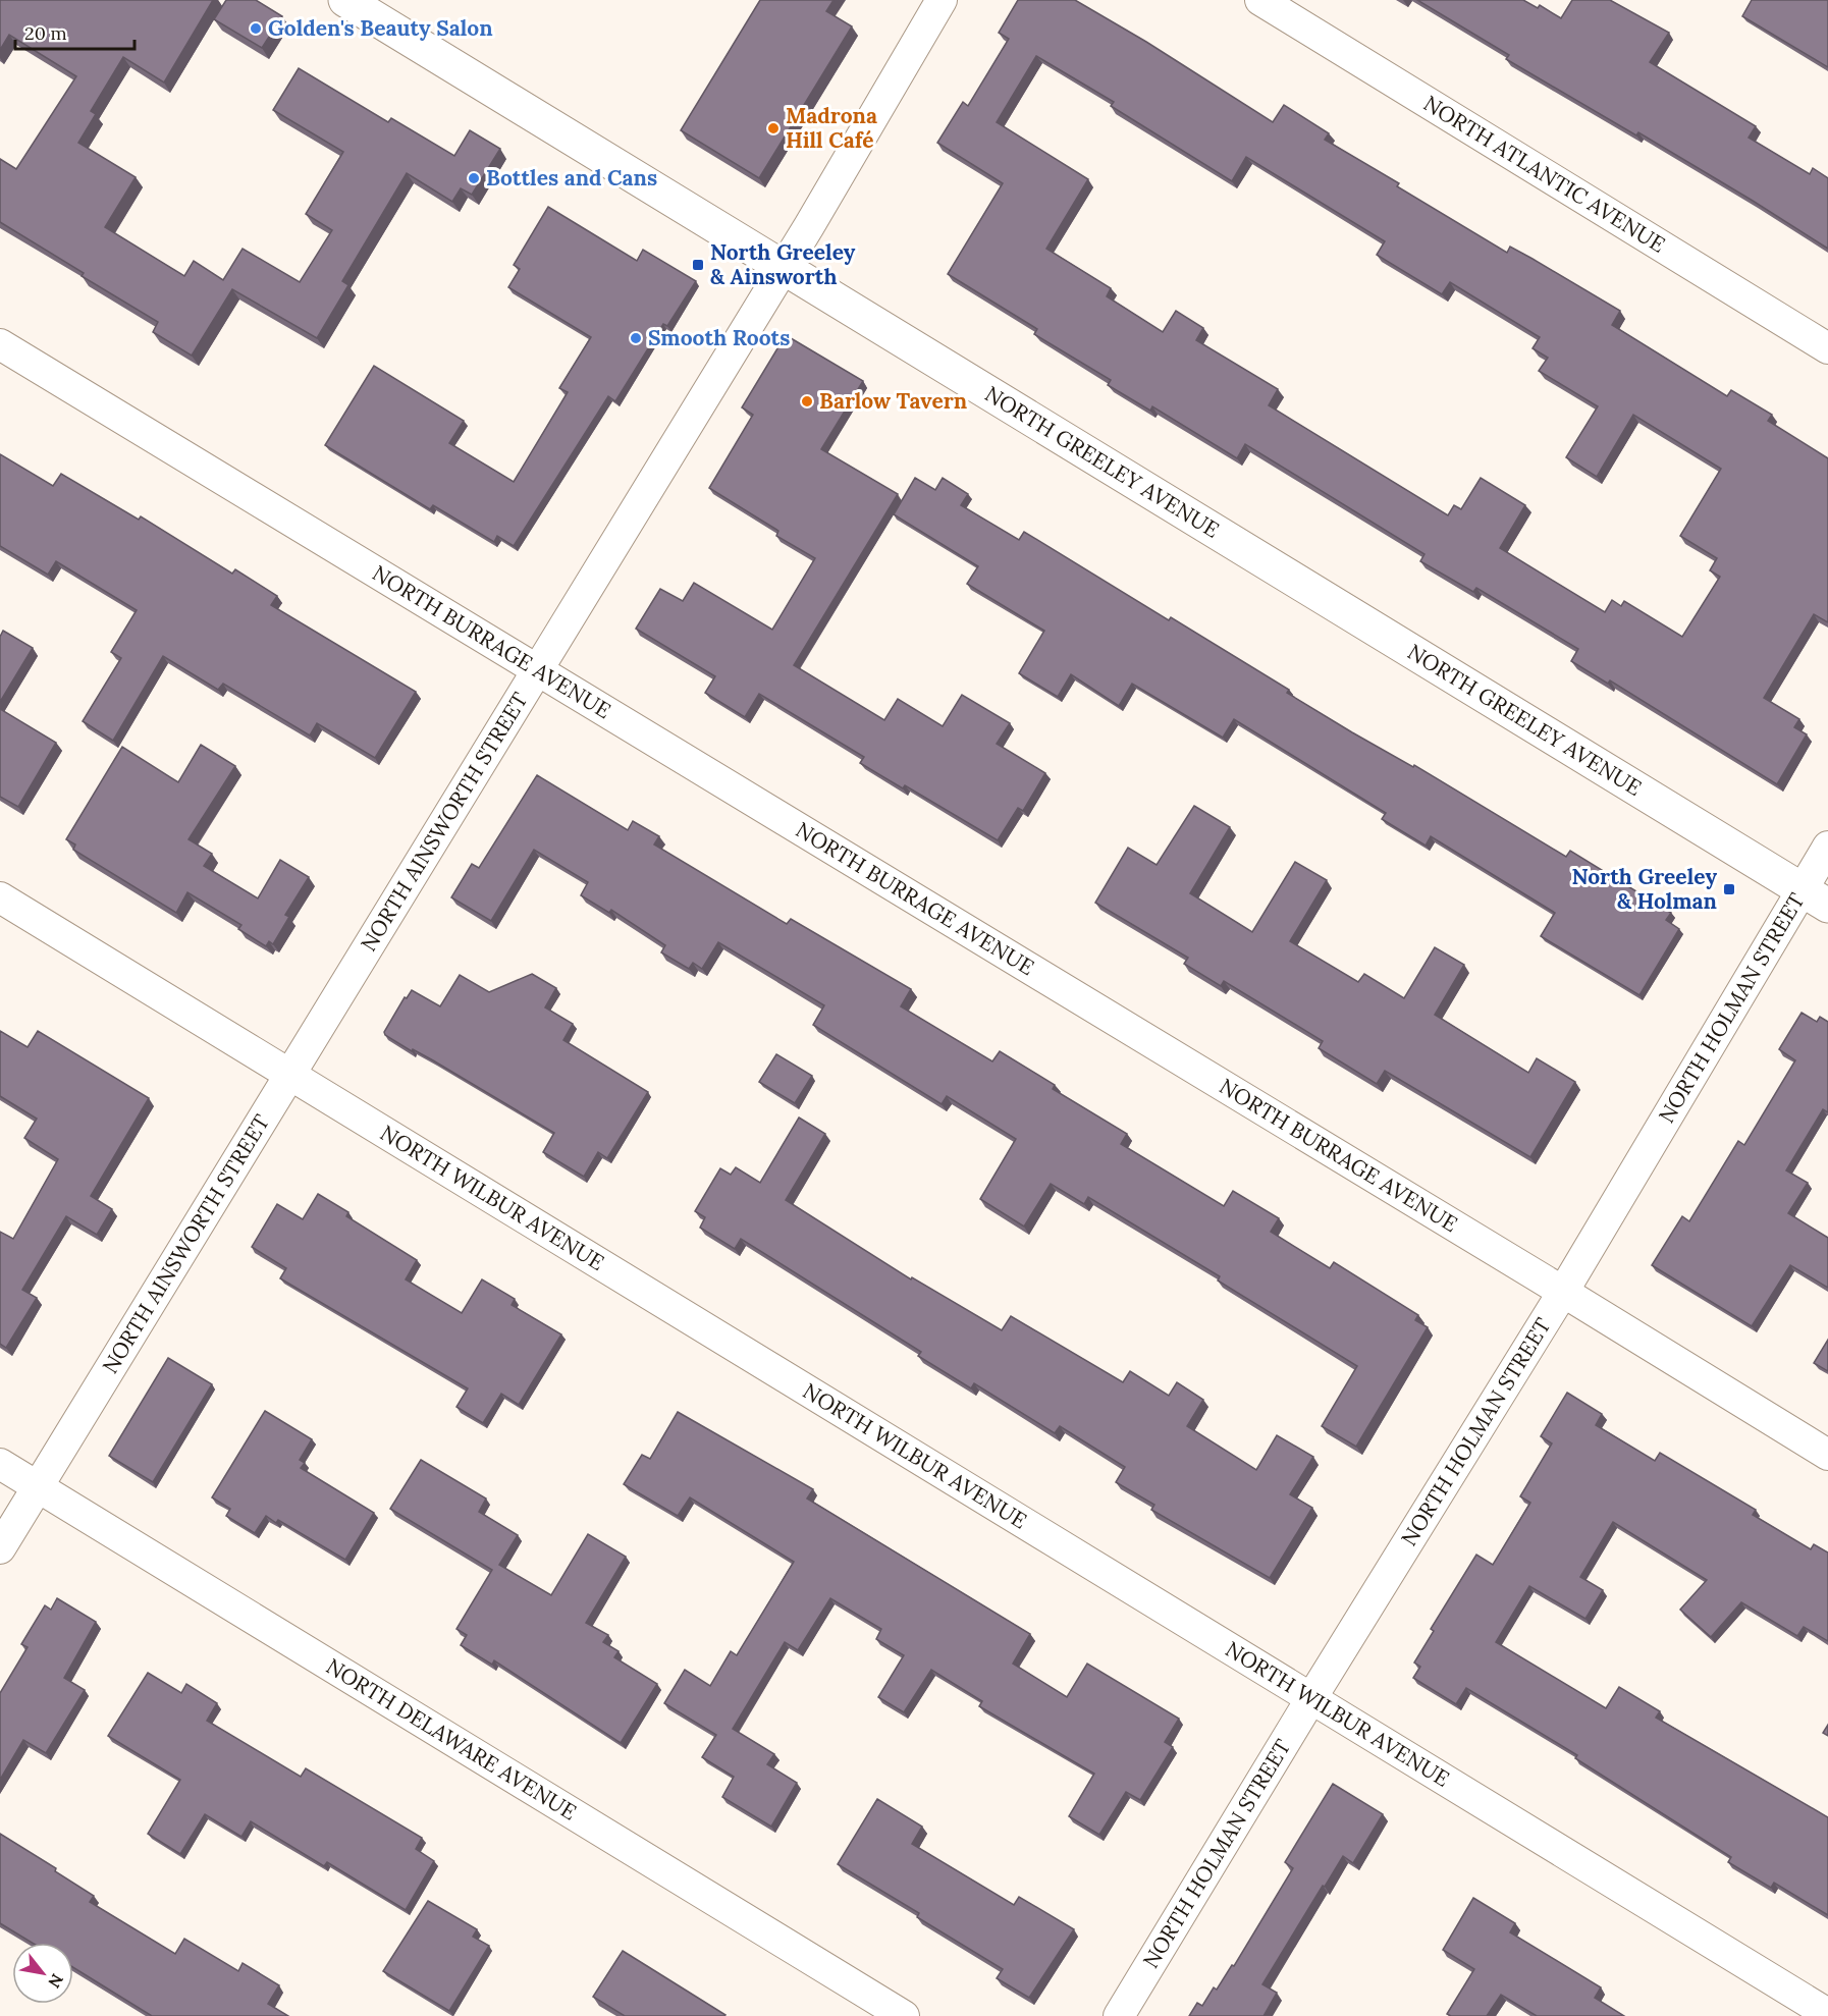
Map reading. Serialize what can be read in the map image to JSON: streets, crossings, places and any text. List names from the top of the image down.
{
  "streets": {
    "main road": ["NORTH GREELEY AVENUE"],
    "street": [
      "NORTH ATLANTIC AVENUE",
      "NORTH BURRAGE AVENUE",
      "NORTH AINSWORTH STREET",
      "NORTH HOLMAN STREET",
      "NORTH WILBUR AVENUE",
      "NORTH DELAWARE AVENUE"
    ]
  },
  "crossings": [
    ["NORTH GREELEY AVENUE", "NORTH AINSWORTH STREET"],
    ["NORTH GREELEY AVENUE", "NORTH HOLMAN STREET"],
    ["NORTH BURRAGE AVENUE", "NORTH AINSWORTH STREET"],
    ["NORTH BURRAGE AVENUE", "NORTH HOLMAN STREET"],
    ["NORTH AINSWORTH STREET", "NORTH WILBUR AVENUE"],
    ["NORTH AINSWORTH STREET", "NORTH DELAWARE AVENUE"],
    ["NORTH HOLMAN STREET", "NORTH WILBUR AVENUE"]
  ],
  "places": {
    "other": [
      "Golden's Beauty Salon",
      "Madrona Hill Café",
      "Bottles and Cans",
      "Smooth Roots",
      "Barlow Tavern"
    ],
    "transit": ["North Greeley & Ainsworth", "North Greeley & Holman"]
  },
  "scale_bar": "20 m",
  "north": "bottom right"
}
